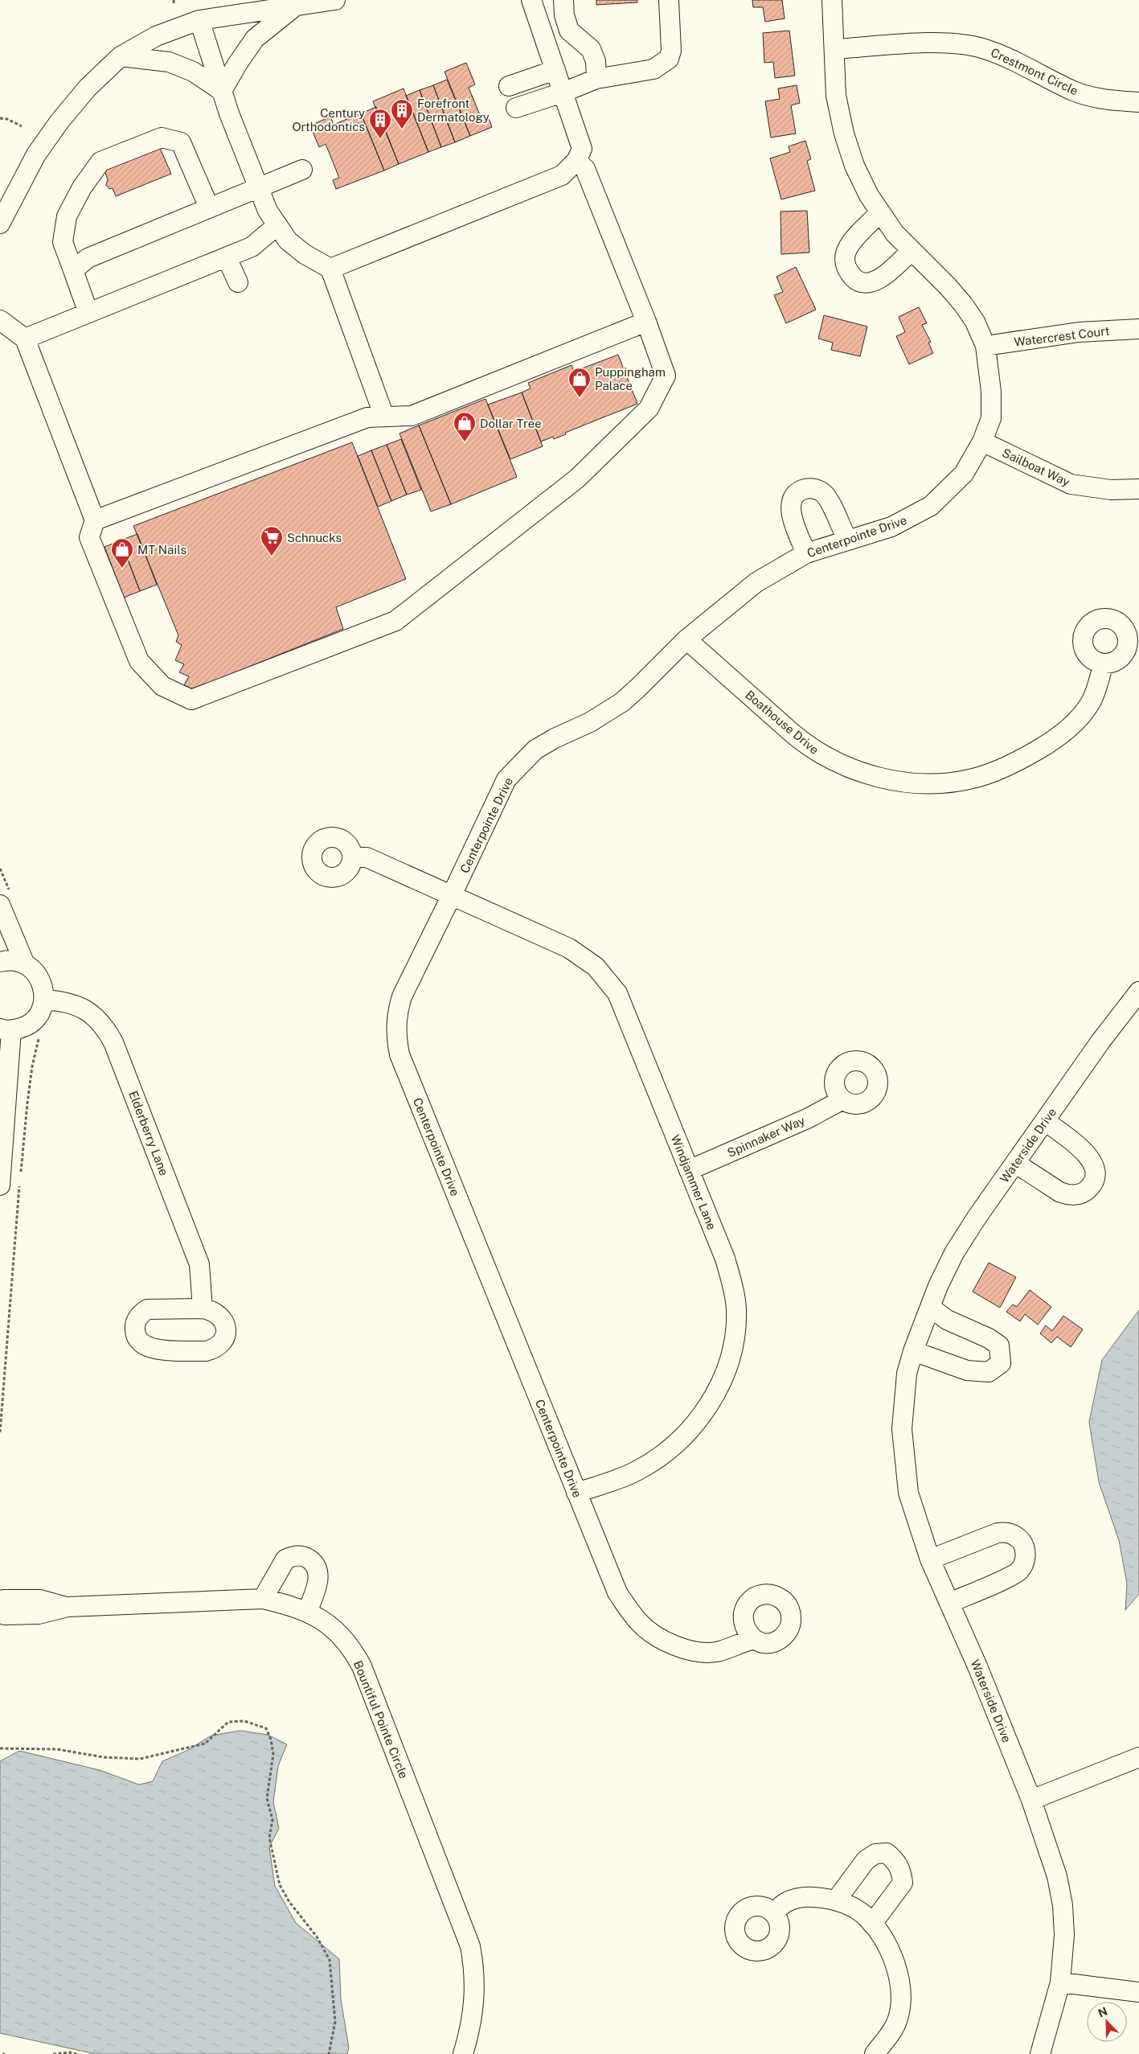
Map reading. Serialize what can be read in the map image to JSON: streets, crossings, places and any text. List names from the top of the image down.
{
  "streets": {
    "street": [
      "Crestmont Circle",
      "Watercrest Court",
      "Sailboat Way",
      "Centerpointe Drive",
      "Boathouse Drive",
      "Elderberry Lane",
      "Spinnaker Way",
      "Waterside Drive",
      "Windjammer Lane",
      "Bountiful Pointe Circle"
    ]
  },
  "crossings": [
    ["Crestmont Circle", "Centerpointe Drive"],
    ["Watercrest Court", "Centerpointe Drive"],
    ["Sailboat Way", "Centerpointe Drive"],
    ["Centerpointe Drive", "Boathouse Drive"],
    ["Centerpointe Drive", "Windjammer Lane"],
    ["Spinnaker Way", "Windjammer Lane"]
  ],
  "places": {
    "building": ["Forefront Dermatology", "Century Orthodontics"],
    "shop": ["Puppingham Palace", "Dollar Tree", "MT Nails"],
    "supermarket": ["Schnucks"]
  },
  "north": "top left"
}
